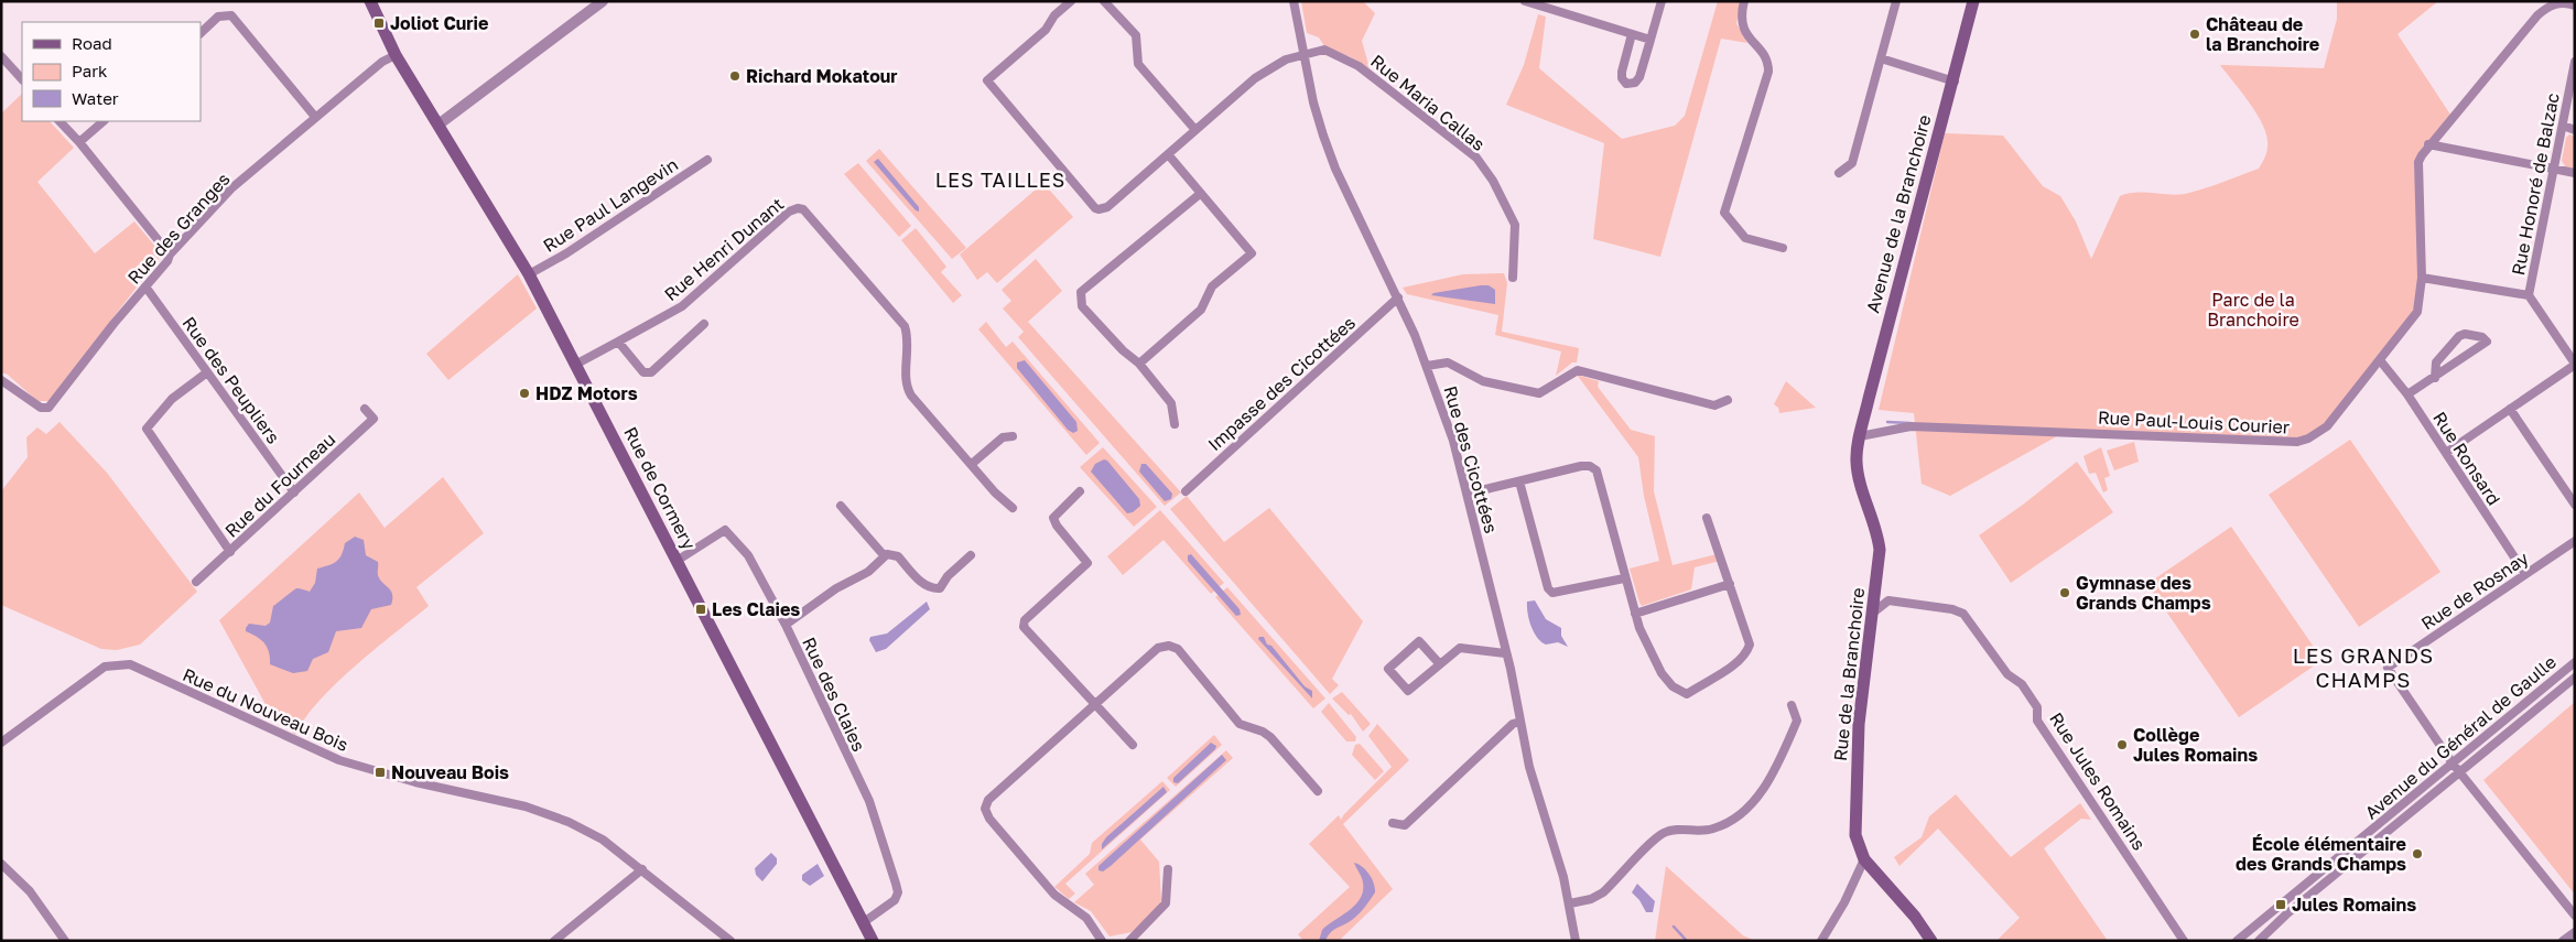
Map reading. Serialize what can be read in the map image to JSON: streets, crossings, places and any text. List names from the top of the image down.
{
  "streets": {
    "main road": ["Avenue de la Branchoire", "Rue de Cormery", "Rue de la Branchoire"],
    "street": [
      "Rue Maria Callas",
      "Rue Honoré de Balzac",
      "Rue Paul Langevin",
      "Rue des Granges",
      "Rue Henri Dunant",
      "Rue des Peupliers",
      "Impasse des Cicottées",
      "Rue Paul-Louis Courier",
      "Rue Ronsard",
      "Rue des Cicottées",
      "Rue du Fourneau",
      "Rue de Rosnay",
      "Rue des Claies",
      "Rue du Nouveau Bois",
      "Avenue du Général de Gaulle",
      "Rue Jules Romains"
    ]
  },
  "crossings": [
    ["Rue Maria Callas", "Rue des Cicottées"],
    ["Rue Paul Langevin", "Rue de Cormery"],
    ["Avenue de la Branchoire", "Rue Paul-Louis Courier"],
    ["Avenue de la Branchoire", "Rue de la Branchoire"],
    ["Rue des Granges", "Rue des Peupliers"],
    ["Rue des Granges", "Rue de Cormery"],
    ["Rue des Peupliers", "Rue du Fourneau"],
    ["Impasse des Cicottées", "Rue des Cicottées"],
    ["Rue Paul-Louis Courier", "Rue Ronsard"],
    ["Rue Paul-Louis Courier", "Rue de la Branchoire"],
    ["Rue Ronsard", "Rue de Rosnay"],
    ["Rue de Cormery", "Rue des Claies"],
    ["Rue de Rosnay", "Avenue du Général de Gaulle"],
    ["Rue de la Branchoire", "Rue Jules Romains"]
  ],
  "districts": ["LES TAILLES", "LES GRANDS CHAMPS"],
  "parks": ["Parc de la Branchoire"],
  "places": {
    "transit": [
      "Joliot Curie",
      "Les Claies",
      "Nouveau Bois",
      "Jules Romains"
    ],
    "other": [
      "Château de la Branchoire",
      "Richard Mokatour",
      "HDZ Motors",
      "Gymnase des Grands Champs",
      "Collège Jules Romains",
      "École élémentaire des Grands Champs"
    ]
  },
  "legend": ["Road", "Park", "Water"]
}
